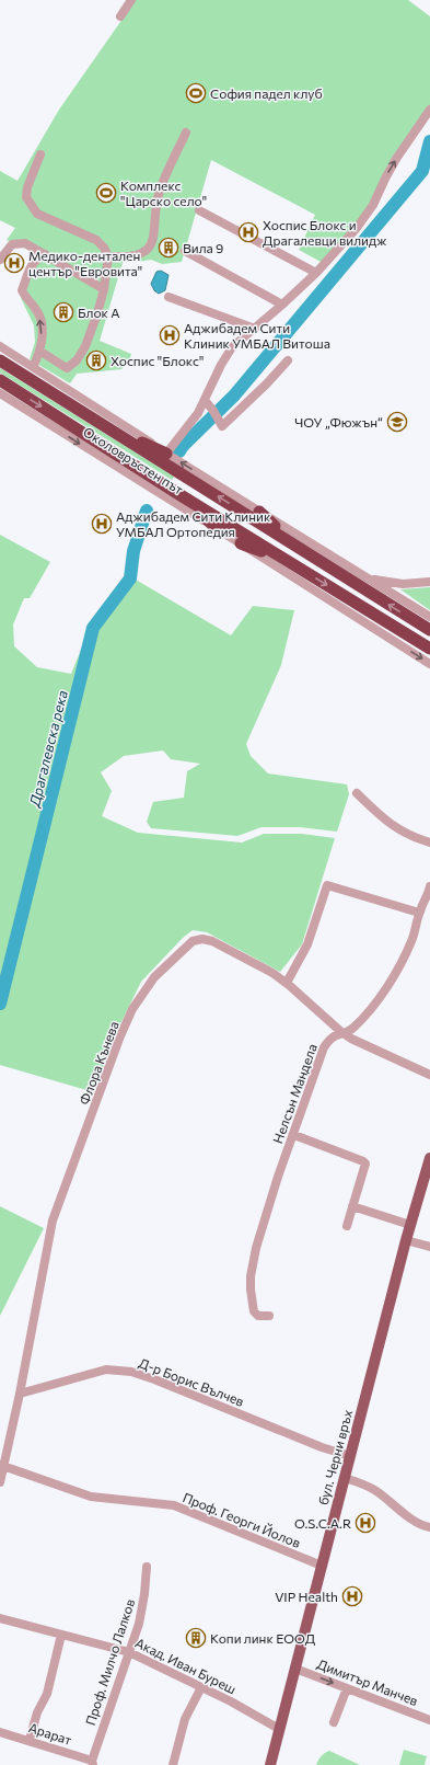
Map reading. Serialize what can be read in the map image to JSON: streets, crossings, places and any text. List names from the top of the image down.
{
  "streets": {
    "highway": ["Околовръстен път"],
    "main road": ["бул. Черни връх"],
    "street": [
      "Флора Кънева",
      "Нелсън Мандела",
      "Д-р Борис Вълчев",
      "Проф. Георги Йолов",
      "Проф. Милчо Лалков",
      "Акад. Иван Буреш",
      "Димитър Манчев",
      "Арарат"
    ]
  },
  "crossings": [
    ["Флора Кънева", "Нелсън Мандела"],
    ["Флора Кънева", "Д-р Борис Вълчев"],
    ["Флора Кънева", "Проф. Георги Йолов"],
    ["Д-р Борис Вълчев", "бул. Черни връх"],
    ["бул. Черни връх", "Проф. Георги Йолов"],
    ["бул. Черни връх", "Акад. Иван Буреш"],
    ["бул. Черни връх", "Димитър Манчев"],
    ["Проф. Милчо Лалков", "Акад. Иван Буреш"],
    ["Проф. Милчо Лалков", "Арарат"]
  ],
  "one_way": ["Димитър Манчев"],
  "water": ["Драгалевска река"],
  "places": {
    "sports": ["София падел клуб", "Комплекс \"Царско село\""],
    "hospital": [
      "Хоспис Блокс и Драгалевци вилидж",
      "Медико-дентален център \"Евровита\"",
      "Аджибадем Сити Клиник УМБАЛ Витоша",
      "Аджибадем Сити Клиник УМБАЛ Ортопедия",
      "O.S.C.A.R",
      "VIP Health"
    ],
    "building": [
      "Вила 9",
      "Блок А",
      "Хоспис \"Блокс\"",
      "Копи линк ЕООД"
    ],
    "school or university": ["ЧОУ „Фюжън“"]
  }
}
